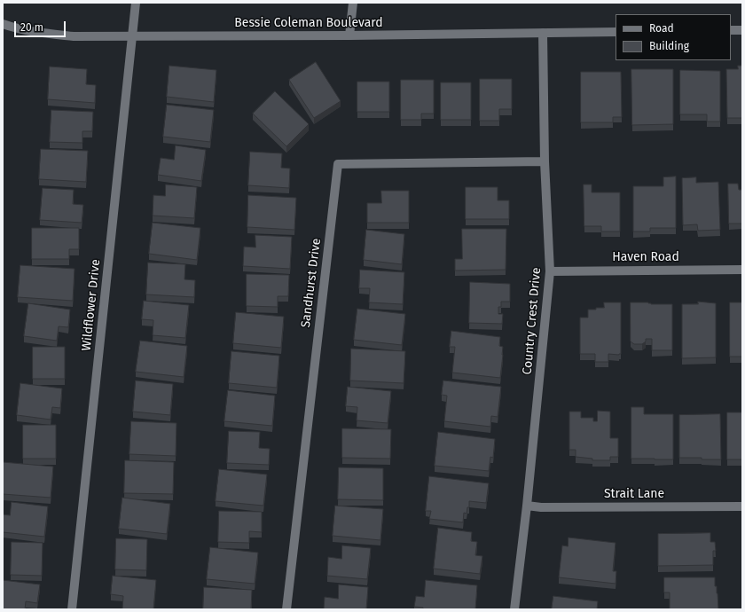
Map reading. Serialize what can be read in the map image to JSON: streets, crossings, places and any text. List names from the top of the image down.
{
  "streets": {
    "street": [
      "Bessie Coleman Boulevard",
      "Haven Road",
      "Sandhurst Drive",
      "Wildflower Drive",
      "Country Crest Drive",
      "Strait Lane"
    ]
  },
  "crossings": [
    ["Bessie Coleman Boulevard", "Wildflower Drive"],
    ["Bessie Coleman Boulevard", "Country Crest Drive"],
    ["Haven Road", "Country Crest Drive"],
    ["Sandhurst Drive", "Country Crest Drive"],
    ["Country Crest Drive", "Strait Lane"]
  ],
  "legend": ["Road", "Building"],
  "scale_bar": "20 m"
}
